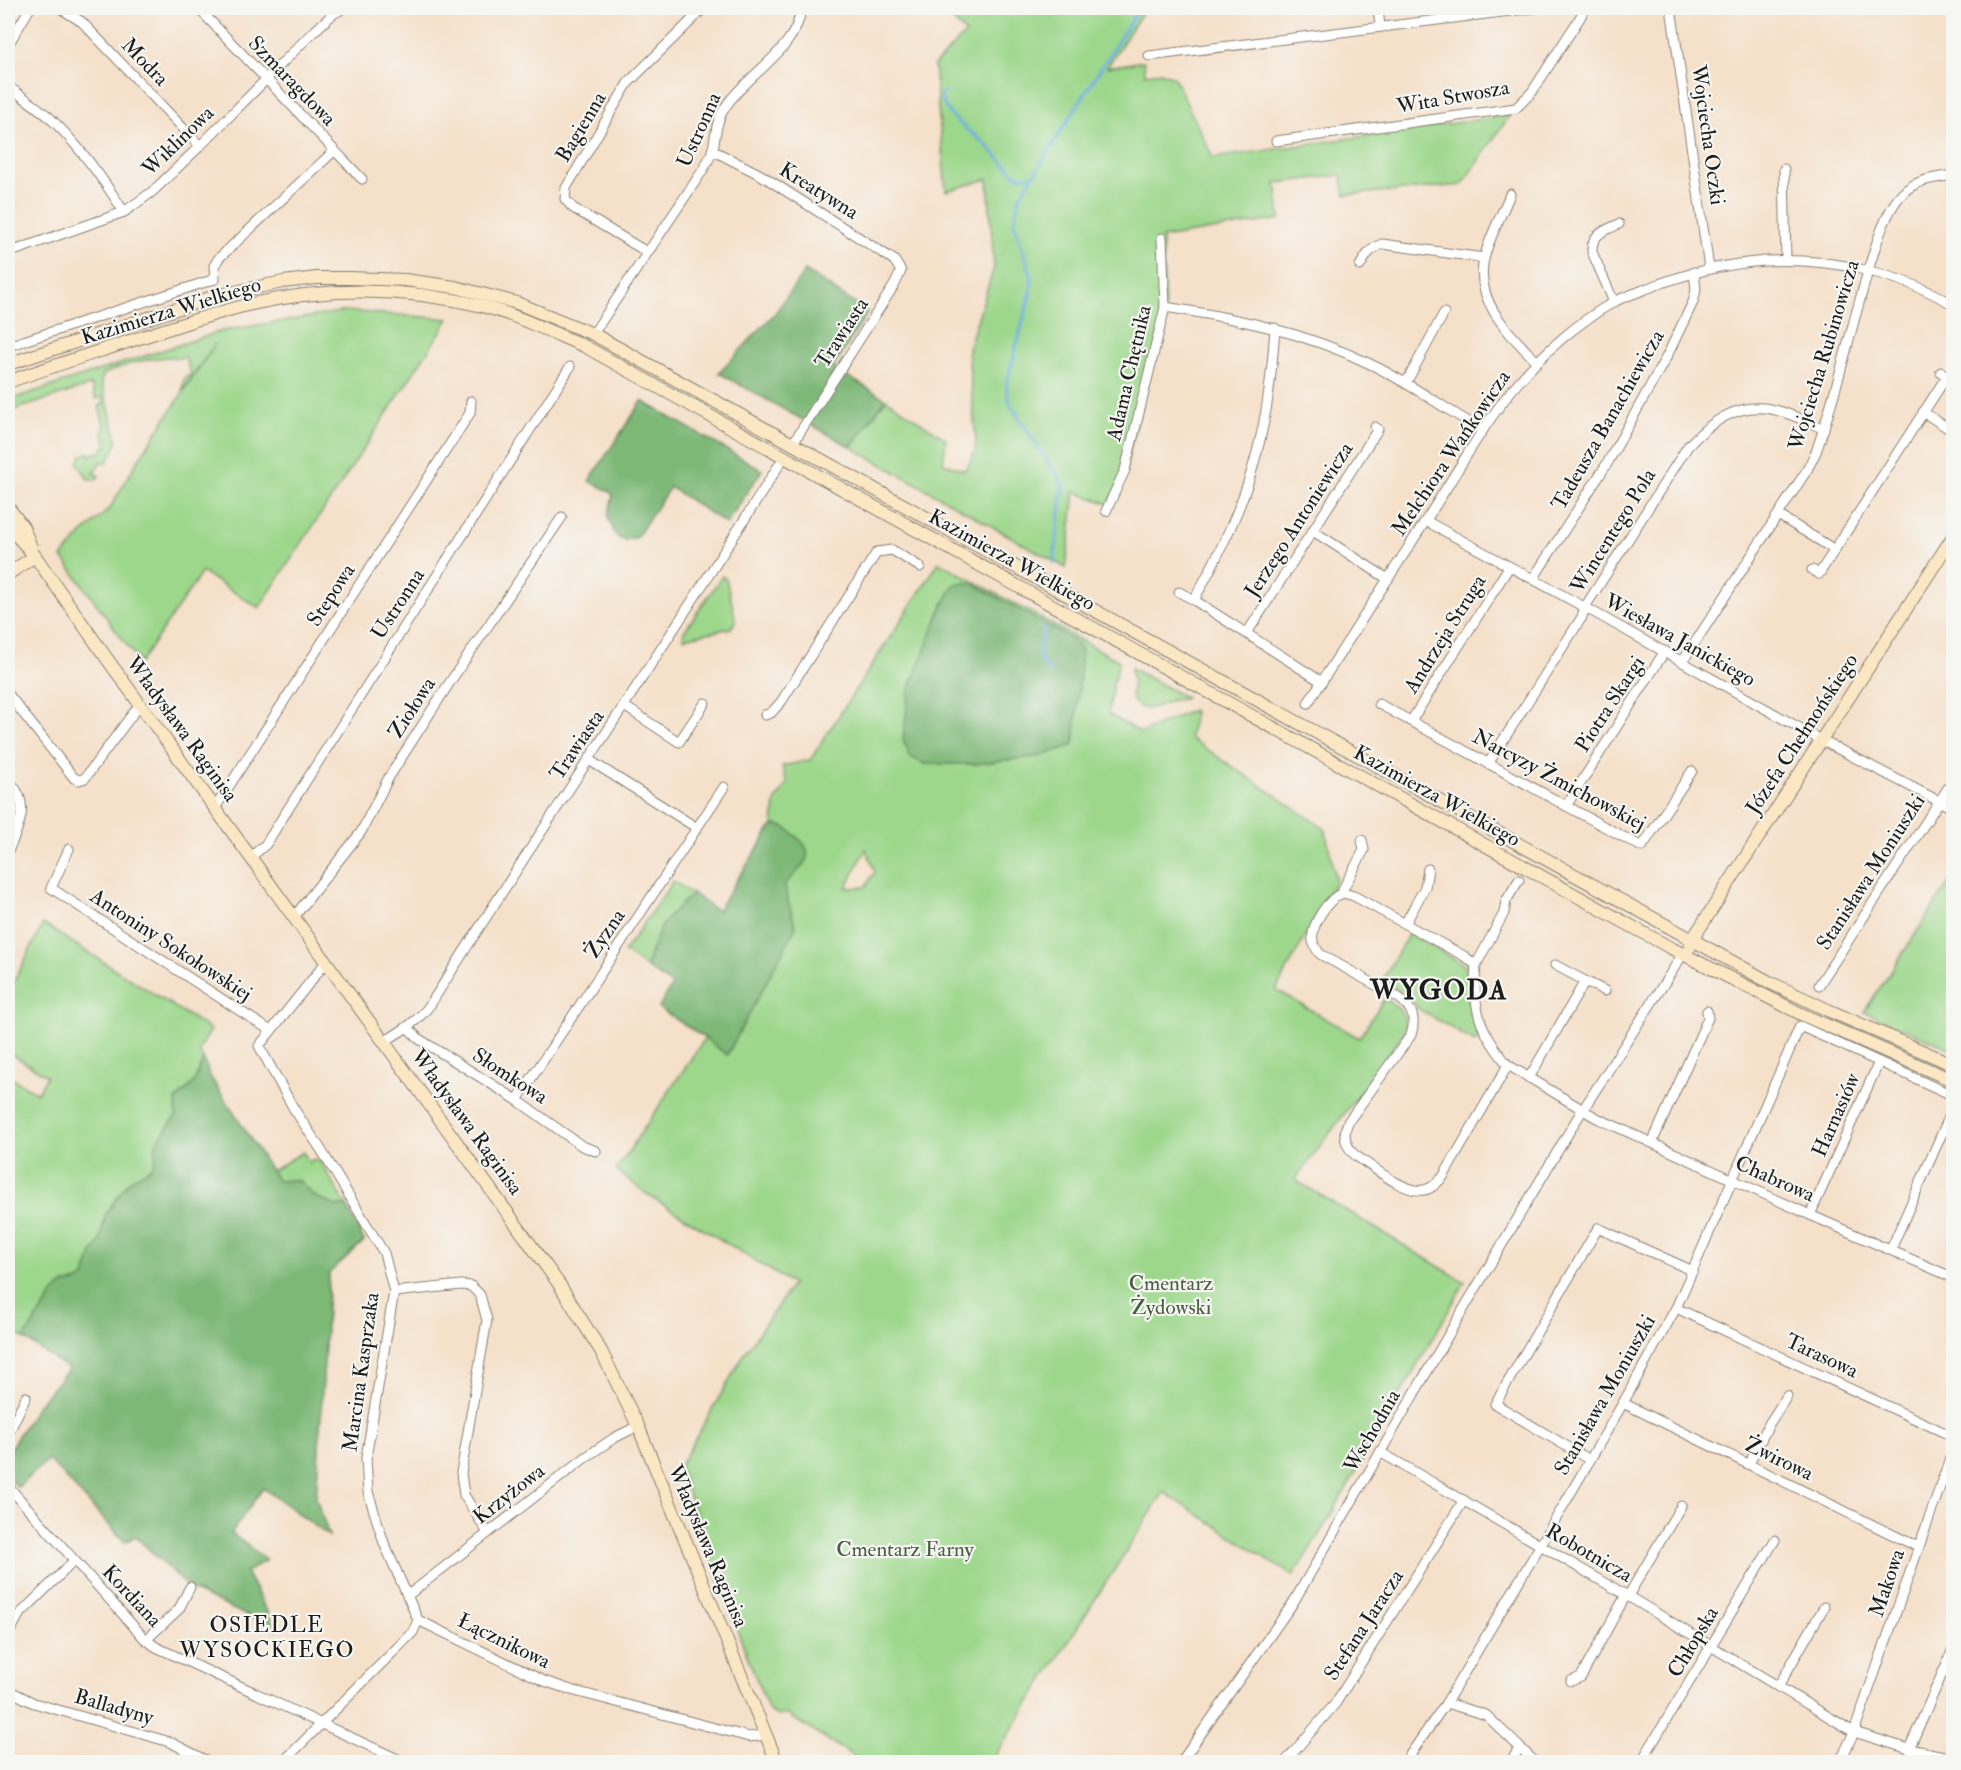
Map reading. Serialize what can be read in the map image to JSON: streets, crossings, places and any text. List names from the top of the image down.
{
  "streets": {
    "main road": ["Kazimierza Wielkiego", "Władysława Raginisa", "Józefa Chełmońskiego"],
    "street": [
      "Modra",
      "Szmaragdowa",
      "Wita Stwosza",
      "Bagienna",
      "Ustronna",
      "Wojciecha Oczki",
      "Wiklinowa",
      "Kreatywna",
      "Trawiasta",
      "Wojciecha Rubinowicza",
      "Adama Chętnika",
      "Tadeusza Banachiewicza",
      "Melchiora Wańkowicza",
      "Jerzego Antoniewicza",
      "Wincentego Pola",
      "Stepowa",
      "Andrzeja Struga",
      "Wiesława Janickiego",
      "Piotra Skargi",
      "Ziołowa",
      "Narcyzy Żmichowskiej",
      "Stanisława Moniuszki",
      "Żyzna",
      "Antoniny Sokołowskiej",
      "Słomkowa",
      "Harnasiów",
      "Chabrowa",
      "Tarasowa",
      "Marcina Kasprzaka",
      "Wschodnia",
      "Żwirowa",
      "Krzyżowa",
      "Robotnicza",
      "Makowa",
      "Kordiana",
      "Stefana Jaracza",
      "Łącznikowa",
      "Chłopska",
      "Balladyny"
    ]
  },
  "crossings": [
    ["Modra", "Wiklinowa"],
    ["Szmaragdowa", "Wiklinowa"],
    ["Bagienna", "Ustronna"],
    ["Ustronna", "Kreatywna"],
    ["Ustronna", "Kazimierza Wielkiego"],
    ["Ustronna", "Władysława Raginisa"],
    ["Wojciecha Oczki", "Melchiora Wańkowicza"],
    ["Kreatywna", "Trawiasta"],
    ["Kazimierza Wielkiego", "Trawiasta"],
    ["Kazimierza Wielkiego", "Józefa Chełmońskiego"],
    ["Trawiasta", "Władysława Raginisa"],
    ["Trawiasta", "Słomkowa"],
    ["Wojciecha Rubinowicza", "Melchiora Wańkowicza"],
    ["Wojciecha Rubinowicza", "Wincentego Pola"],
    ["Wojciecha Rubinowicza", "Wiesława Janickiego"],
    ["Tadeusza Banachiewicza", "Melchiora Wańkowicza"],
    ["Tadeusza Banachiewicza", "Wiesława Janickiego"],
    ["Melchiora Wańkowicza", "Wiesława Janickiego"],
    ["Wincentego Pola", "Wiesława Janickiego"],
    ["Wincentego Pola", "Narcyzy Żmichowskiej"],
    ["Stepowa", "Władysława Raginisa"],
    ["Andrzeja Struga", "Wiesława Janickiego"],
    ["Andrzeja Struga", "Narcyzy Żmichowskiej"],
    ["Wiesława Janickiego", "Piotra Skargi"],
    ["Wiesława Janickiego", "Józefa Chełmońskiego"],
    ["Wiesława Janickiego", "Stanisława Moniuszki"],
    ["Piotra Skargi", "Narcyzy Żmichowskiej"],
    ["Ziołowa", "Władysława Raginisa"],
    ["Władysława Raginisa", "Marcina Kasprzaka"],
    ["Władysława Raginisa", "Krzyżowa"],
    ["Władysława Raginisa", "Łącznikowa"],
    ["Józefa Chełmońskiego", "Chabrowa"],
    ["Józefa Chełmońskiego", "Wschodnia"],
    ["Stanisława Moniuszki", "Harnasiów"],
    ["Stanisława Moniuszki", "Chabrowa"],
    ["Stanisława Moniuszki", "Tarasowa"],
    ["Stanisława Moniuszki", "Żwirowa"],
    ["Stanisława Moniuszki", "Robotnicza"],
    ["Żyzna", "Słomkowa"],
    ["Antoniny Sokołowskiej", "Marcina Kasprzaka"],
    ["Harnasiów", "Chabrowa"],
    ["Chabrowa", "Wschodnia"],
    ["Marcina Kasprzaka", "Krzyżowa"],
    ["Marcina Kasprzaka", "Łącznikowa"],
    ["Wschodnia", "Robotnicza"],
    ["Żwirowa", "Makowa"],
    ["Robotnicza", "Makowa"],
    ["Robotnicza", "Stefana Jaracza"],
    ["Robotnicza", "Chłopska"]
  ],
  "districts": ["WYGODA", "OSIEDLE WYSOCKIEGO"],
  "parks": ["Cmentarz Żydowski", "Cmentarz Farny"]
}
